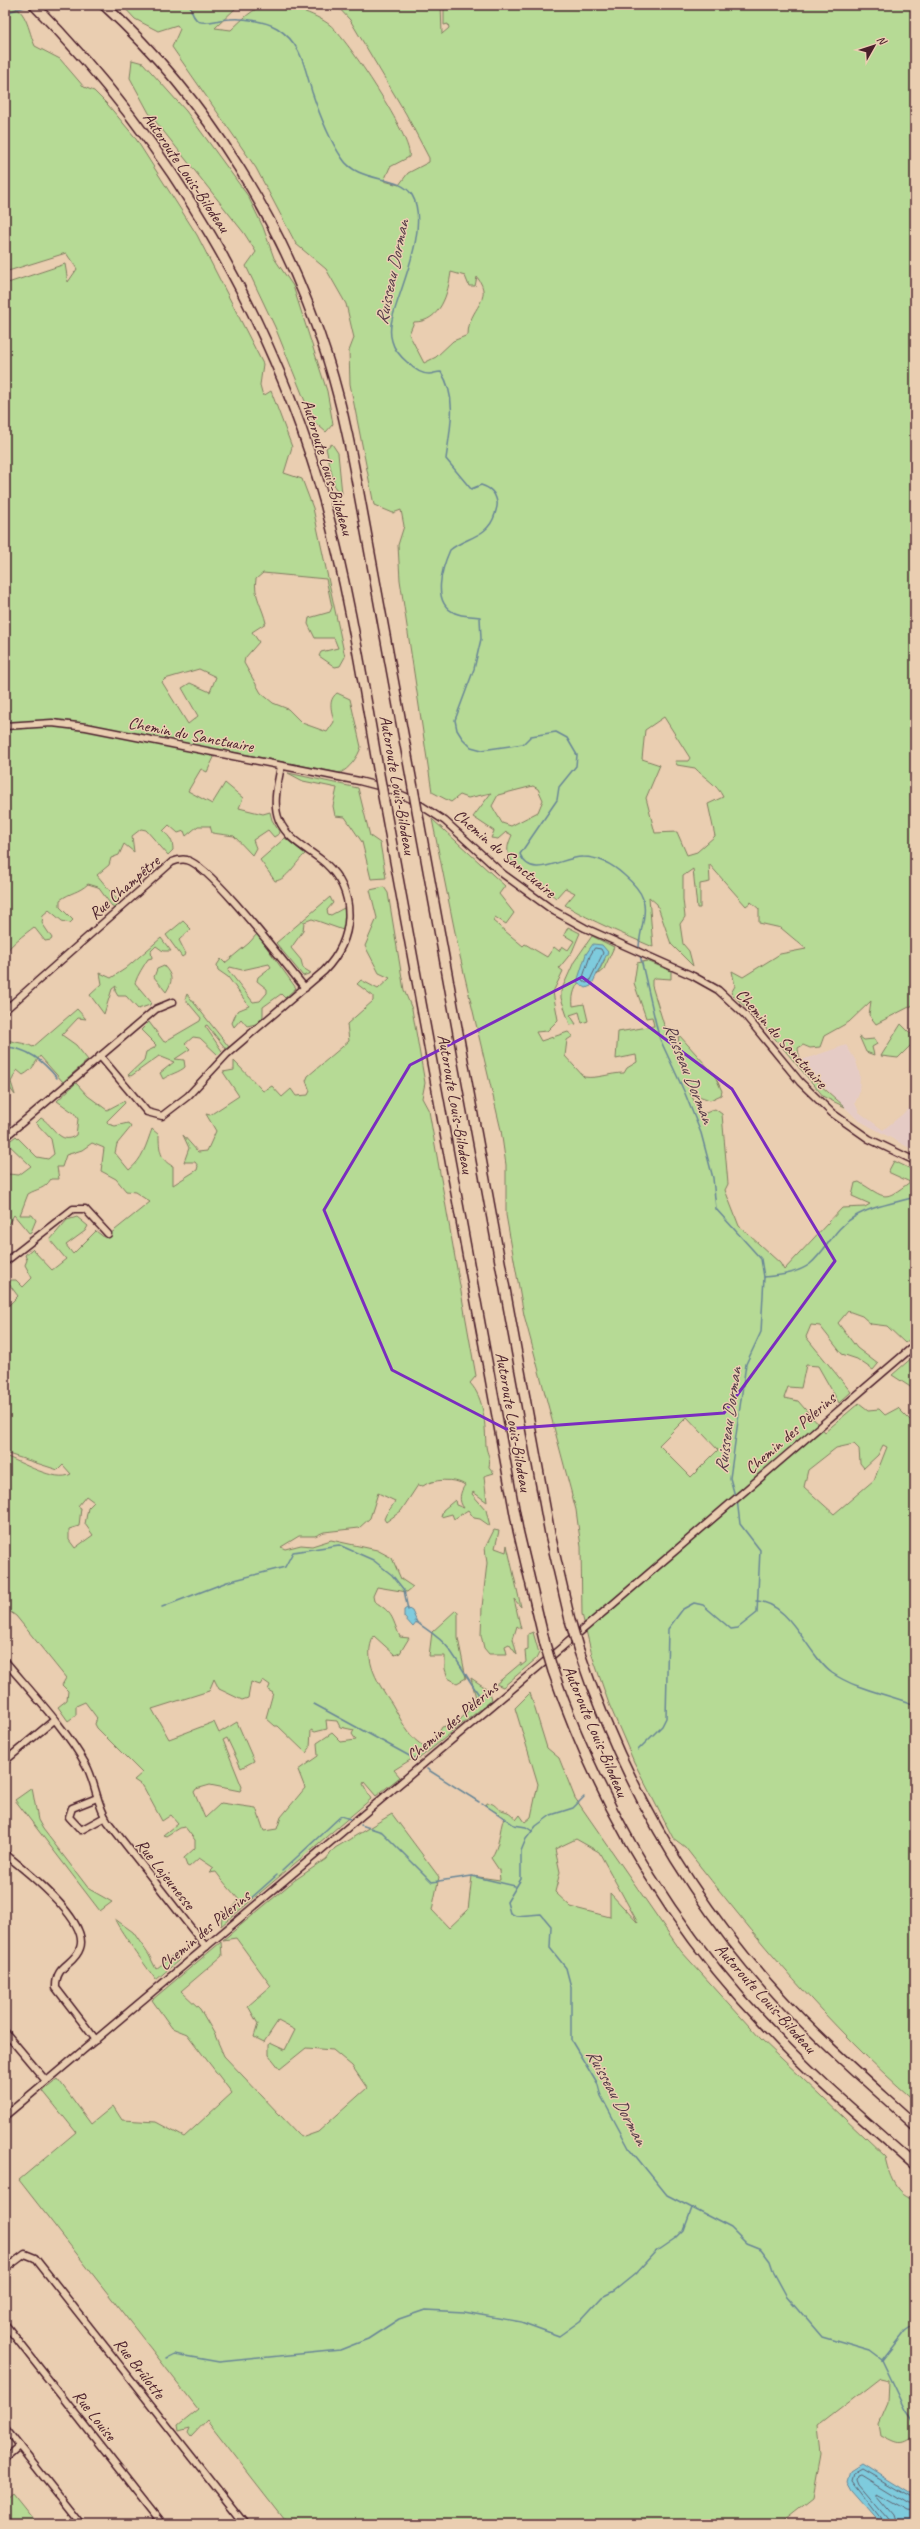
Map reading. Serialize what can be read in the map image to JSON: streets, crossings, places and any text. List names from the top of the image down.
{
  "streets": {
    "highway": ["Autoroute Louis-Bilodeau"],
    "street": [
      "Chemin du Sanctuaire",
      "Rue Champêtre",
      "Chemin des Pèlerins",
      "Rue Lajeunesse",
      "Rue Brûlotte",
      "Rue Louise"
    ]
  },
  "crossings": [
    ["Chemin des Pèlerins", "Rue Lajeunesse"]
  ],
  "water": ["Ruisseau Dorman"],
  "north": "top right"
}
